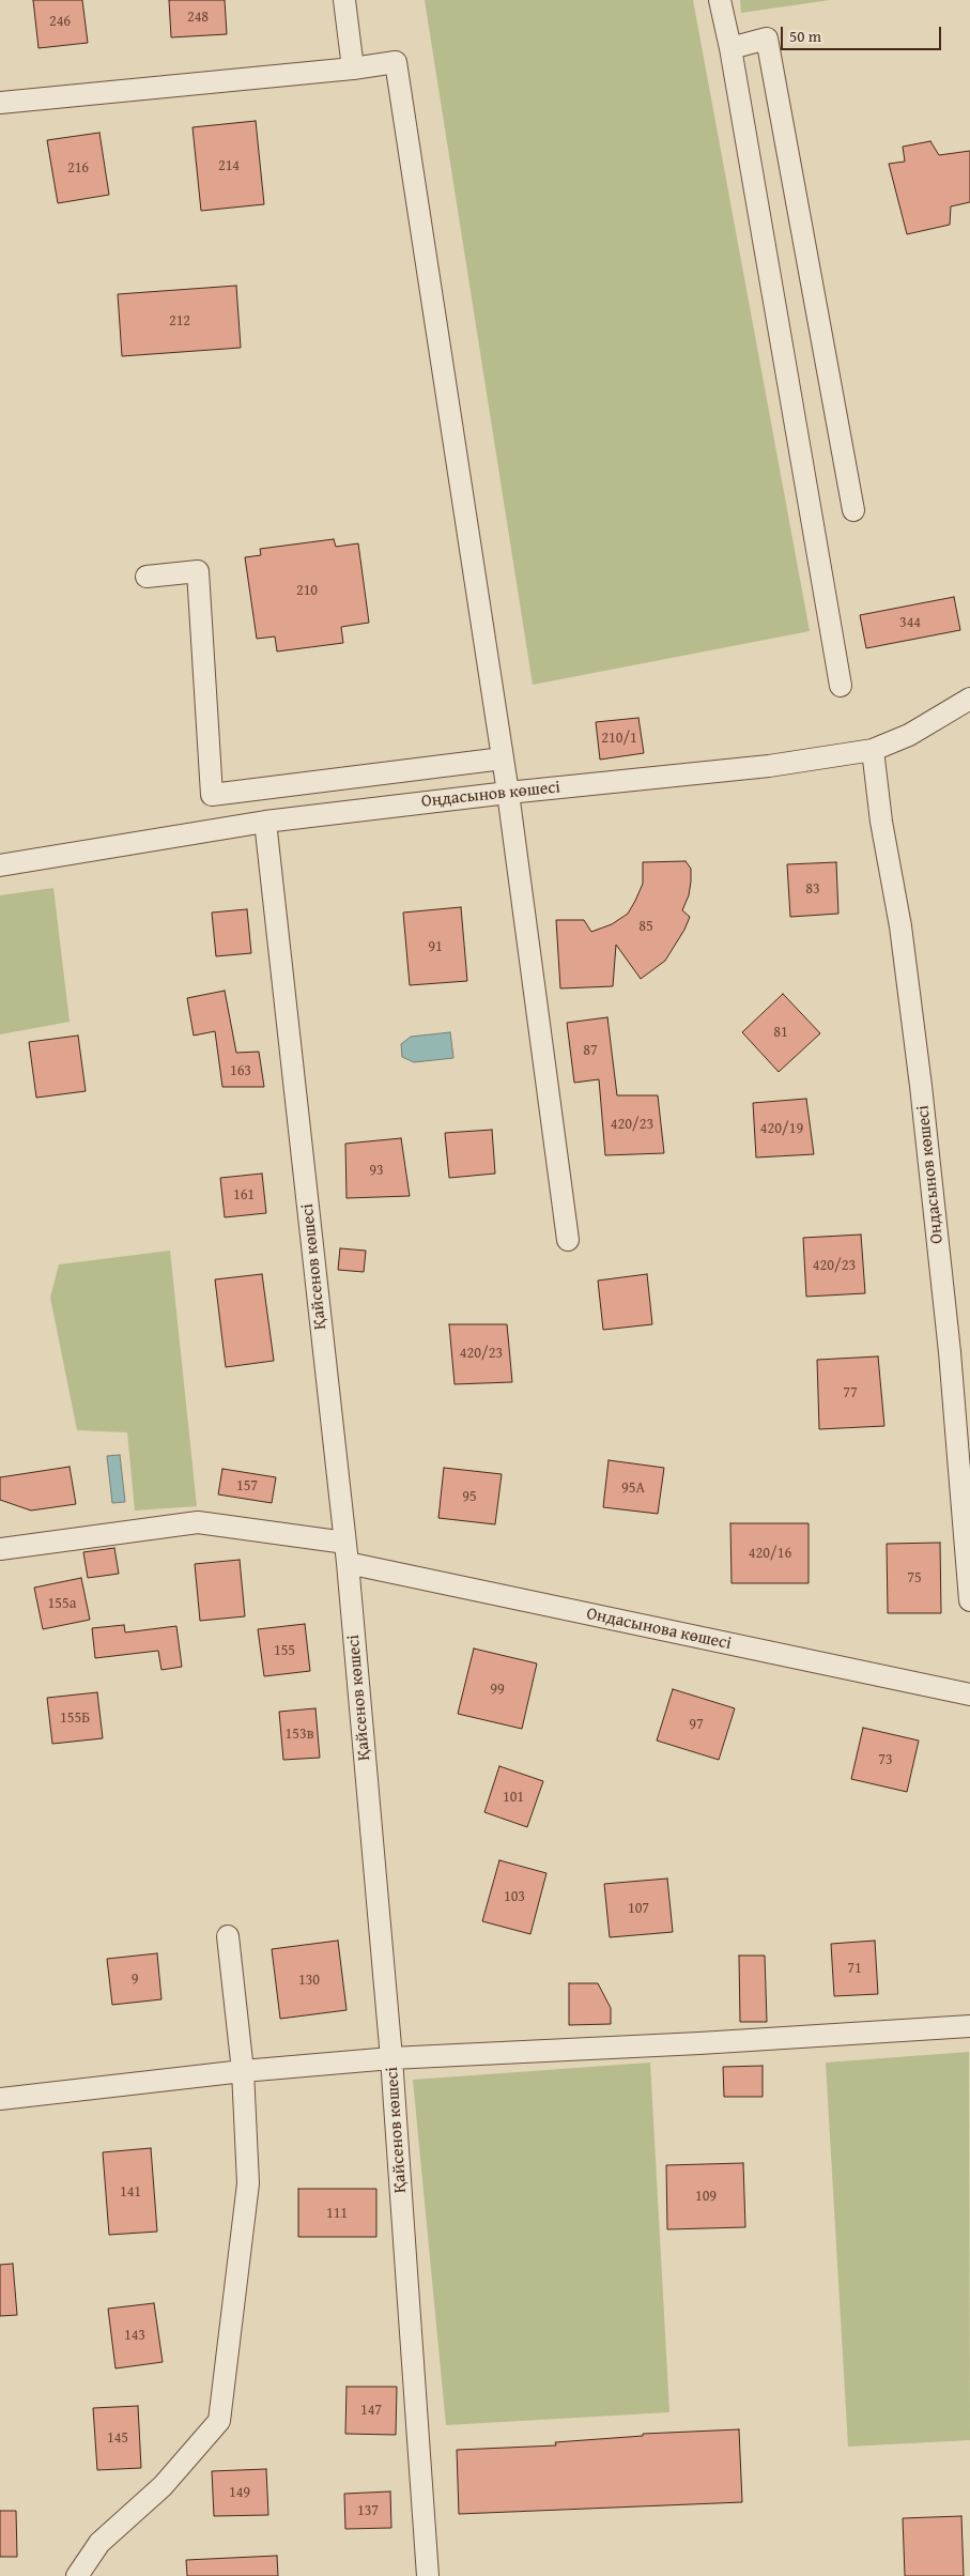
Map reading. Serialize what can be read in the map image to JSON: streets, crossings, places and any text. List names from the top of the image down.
{
  "streets": {
    "street": [
      "Оңдасынов көшесі",
      "Ондасынов көшесі",
      "Қайсенов көшесі",
      "Ондасынова көшесі"
    ]
  },
  "crossings": [
    ["Оңдасынов көшесі", "Ондасынов көшесі"],
    ["Оңдасынов көшесі", "Қайсенов көшесі"],
    ["Қайсенов көшесі", "Ондасынова көшесі"]
  ],
  "house_numbers": [
    "248",
    "246",
    "214",
    "216",
    "212",
    "210",
    "344",
    "210/1",
    "83",
    "85",
    "91",
    "81",
    "87",
    "163",
    "420/23",
    "420/19",
    "93",
    "161",
    "420/23",
    "420/23",
    "77",
    "157",
    "95А",
    "95",
    "420/16",
    "75",
    "155а",
    "155",
    "99",
    "155Б",
    "97",
    "153в",
    "73",
    "101",
    "103",
    "107",
    "71",
    "9",
    "130",
    "141",
    "109",
    "111",
    "143",
    "147",
    "145",
    "149",
    "137"
  ],
  "scale_bar": "50 m"
}
